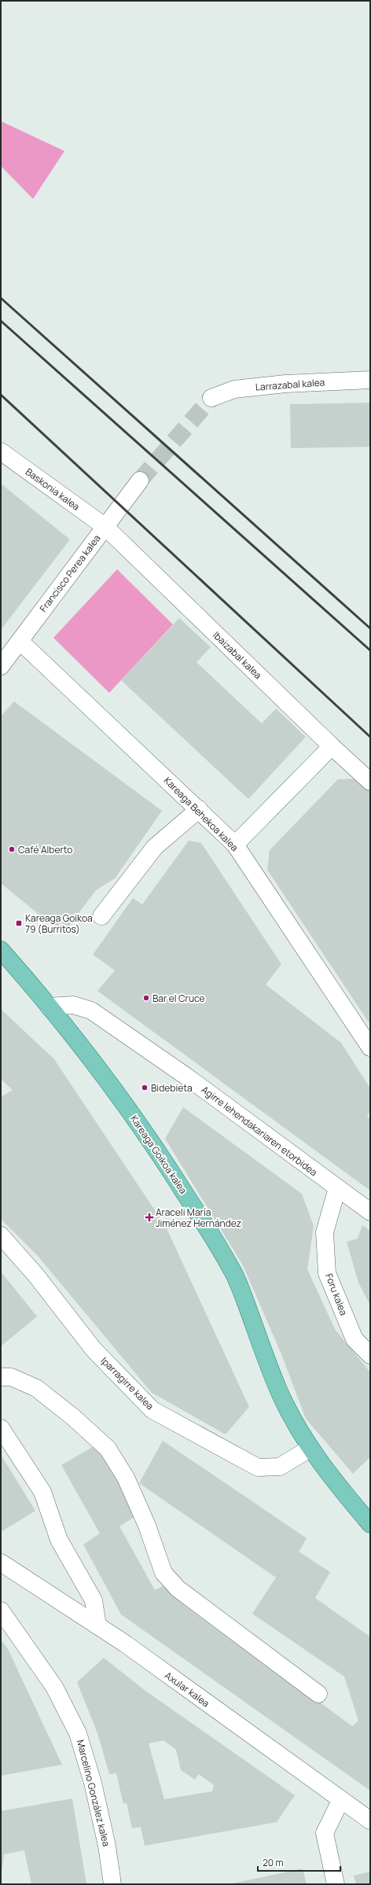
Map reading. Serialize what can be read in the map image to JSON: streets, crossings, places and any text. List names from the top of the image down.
{
  "streets": {
    "main road": ["Kareaga Goikoa kalea"],
    "street": [
      "Larrazabal kalea",
      "Baskonia kalea",
      "Francisco Perea kalea",
      "Ibaizabal kalea",
      "Kareaga Behekoa kalea",
      "Agirre lehendakariaren etorbidea",
      "Foru kalea",
      "Iparragirre kalea",
      "Axular kalea",
      "Marcelino González kalea"
    ]
  },
  "crossings": [
    ["Baskonia kalea", "Francisco Perea kalea"],
    ["Baskonia kalea", "Ibaizabal kalea"],
    ["Francisco Perea kalea", "Ibaizabal kalea"],
    ["Francisco Perea kalea", "Kareaga Behekoa kalea"],
    ["Agirre lehendakariaren etorbidea", "Kareaga Goikoa kalea"],
    ["Agirre lehendakariaren etorbidea", "Foru kalea"],
    ["Kareaga Goikoa kalea", "Iparragirre kalea"]
  ],
  "places": {
    "other": ["Café Alberto", "Bar el Cruce", "Bidebieta"],
    "transit": ["Kareaga Goikoa 79 (Burritos)"],
    "health": ["Araceli María Jiménez Hernández"]
  },
  "scale_bar": "20 m"
}
